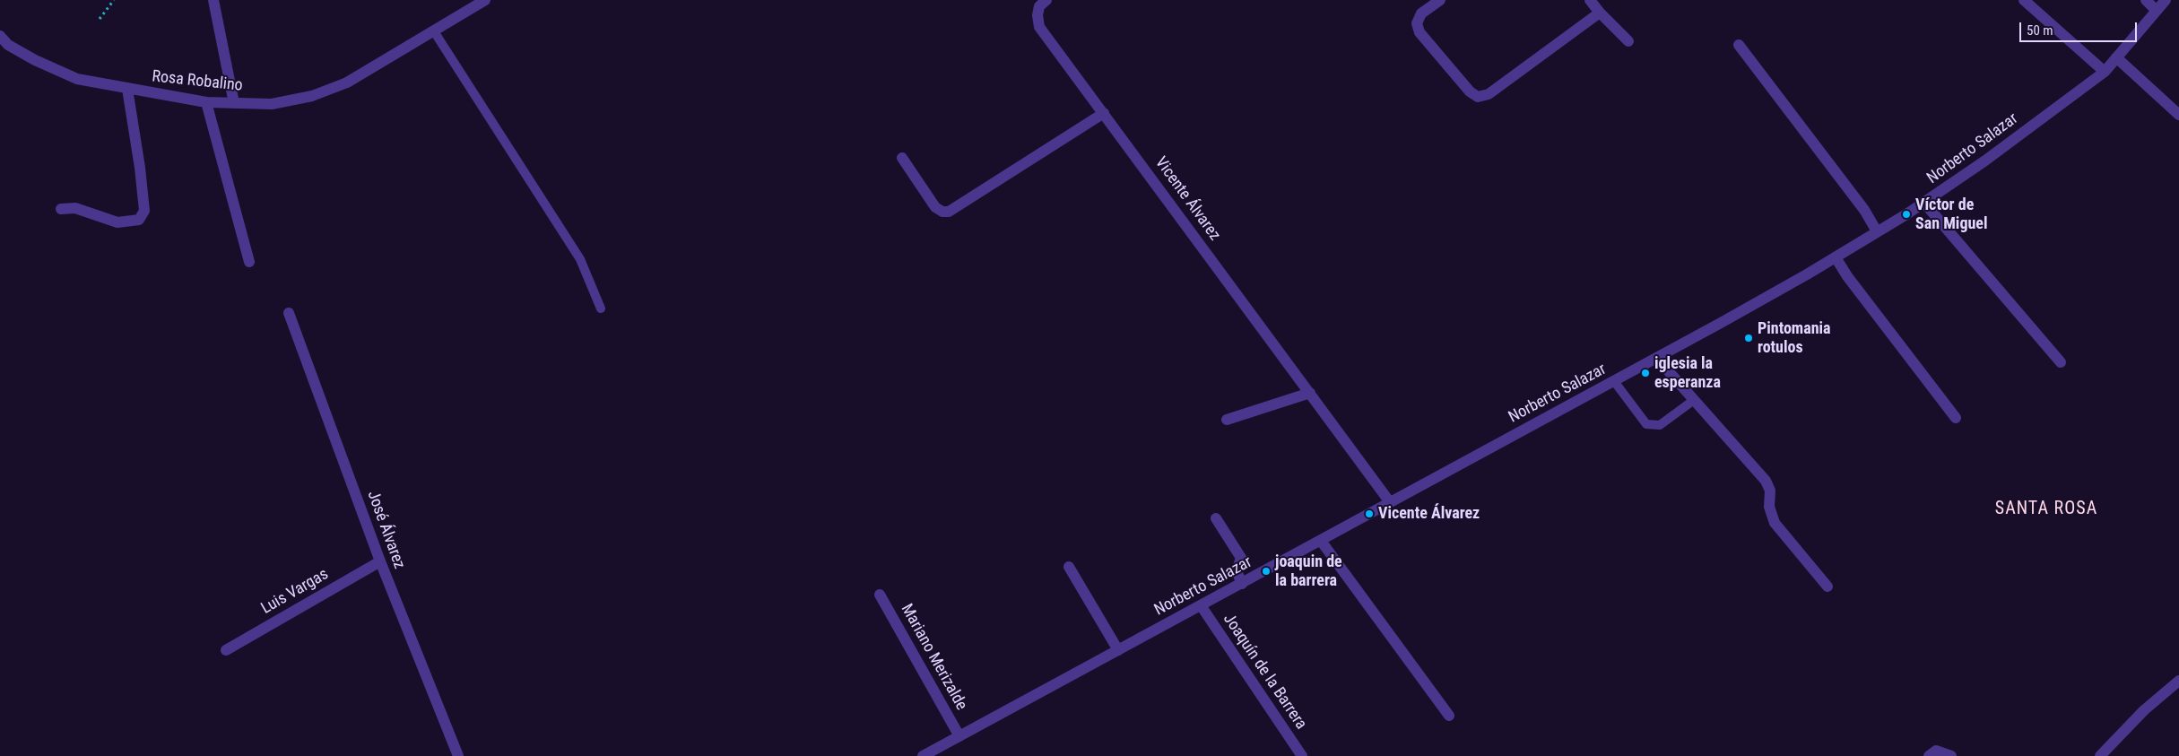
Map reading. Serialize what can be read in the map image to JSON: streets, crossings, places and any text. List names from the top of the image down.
{
  "streets": {
    "street": [
      "Rosa Robalino",
      "Norberto Salazar",
      "Vicente Álvarez",
      "José Álvarez",
      "Luis Vargas",
      "Mariano Merizalde",
      "Joaquín de la Barrera"
    ]
  },
  "crossings": [
    ["Norberto Salazar", "Vicente Álvarez"],
    ["Norberto Salazar", "Mariano Merizalde"],
    ["Norberto Salazar", "Joaquín de la Barrera"],
    ["José Álvarez", "Luis Vargas"]
  ],
  "districts": ["SANTA ROSA"],
  "places": [
    "Víctor de San Miguel",
    "Pintomania rotulos",
    "iglesia la esperanza",
    "Vicente Álvarez",
    "joaquin de la barrera"
  ],
  "scale_bar": "50 m"
}
